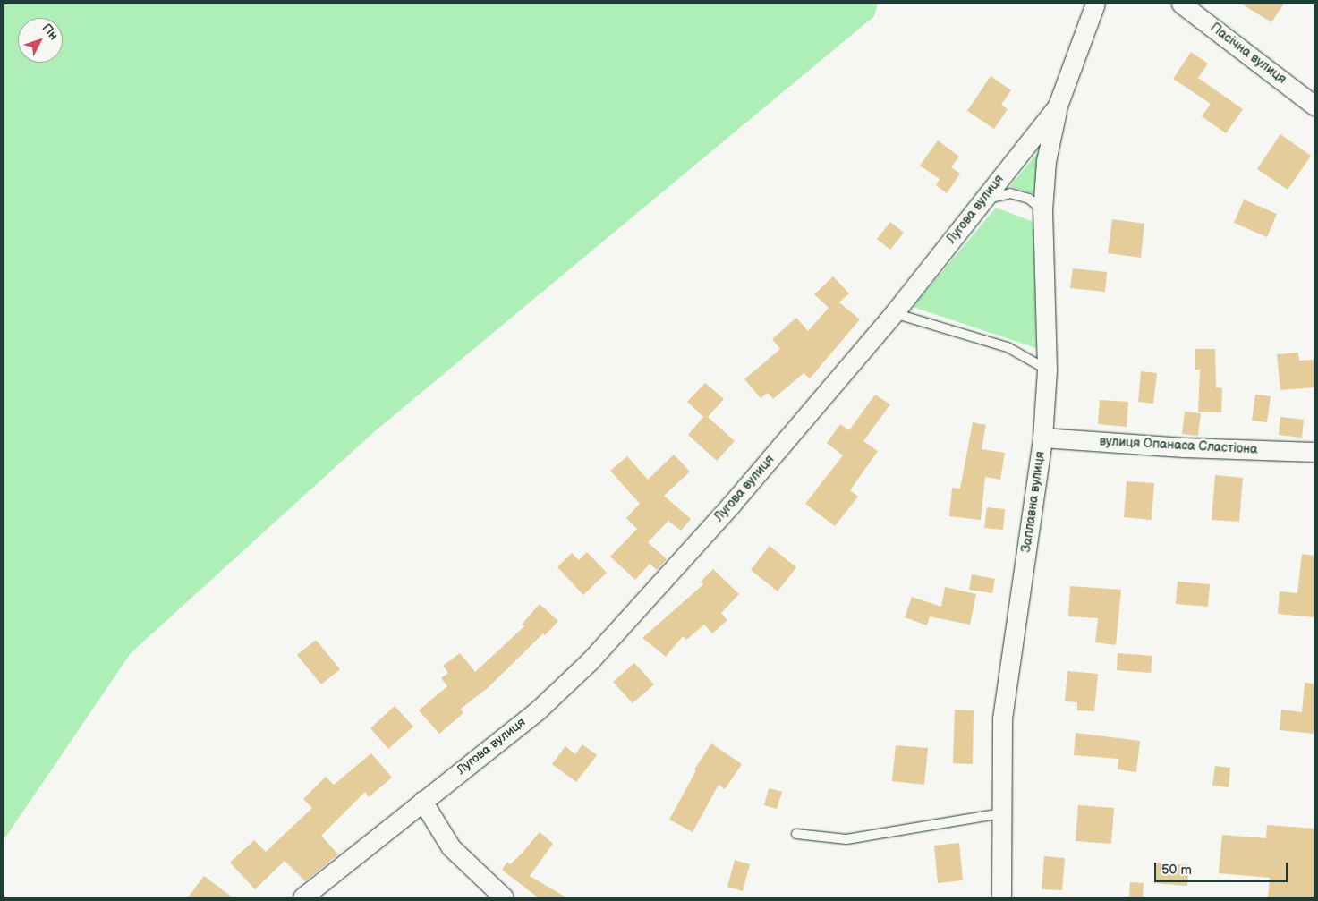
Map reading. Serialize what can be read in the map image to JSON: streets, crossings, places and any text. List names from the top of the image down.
{
  "streets": {
    "street": [
      "Пасічна вулиця",
      "Лугова вулиця",
      "вулиця Опанаса Сластіона",
      "Заплавна вулиця"
    ]
  },
  "crossings": [
    ["Лугова вулиця", "Заплавна вулиця"],
    ["вулиця Опанаса Сластіона", "Заплавна вулиця"]
  ],
  "scale_bar": "50 m",
  "north": "top right"
}
